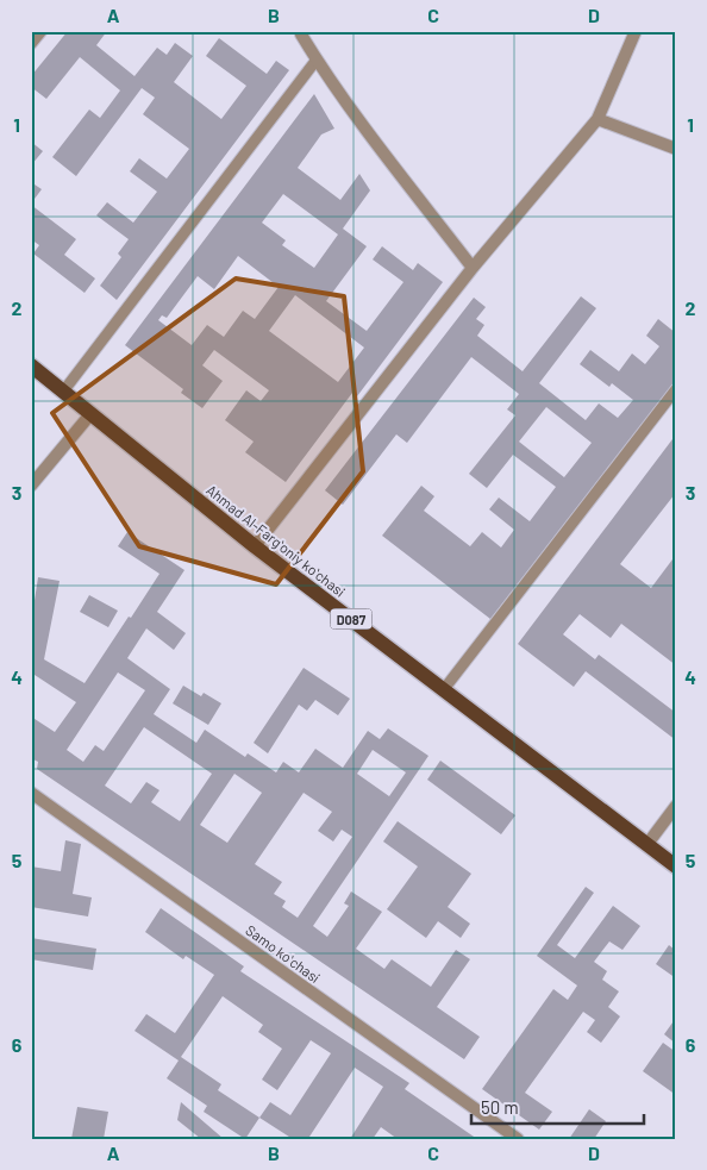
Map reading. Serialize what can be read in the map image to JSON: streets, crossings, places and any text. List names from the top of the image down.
{
  "streets": {
    "main road": ["Ahmad Al-Fargʻoniy koʻchasi", "D087"],
    "street": ["Samo koʻchasi"]
  },
  "scale_bar": "50 m",
  "grid": {
    "columns": [
      "A",
      "B",
      "C",
      "D"
    ],
    "rows": [
      "1",
      "2",
      "3",
      "4",
      "5",
      "6"
    ]
  }
}
